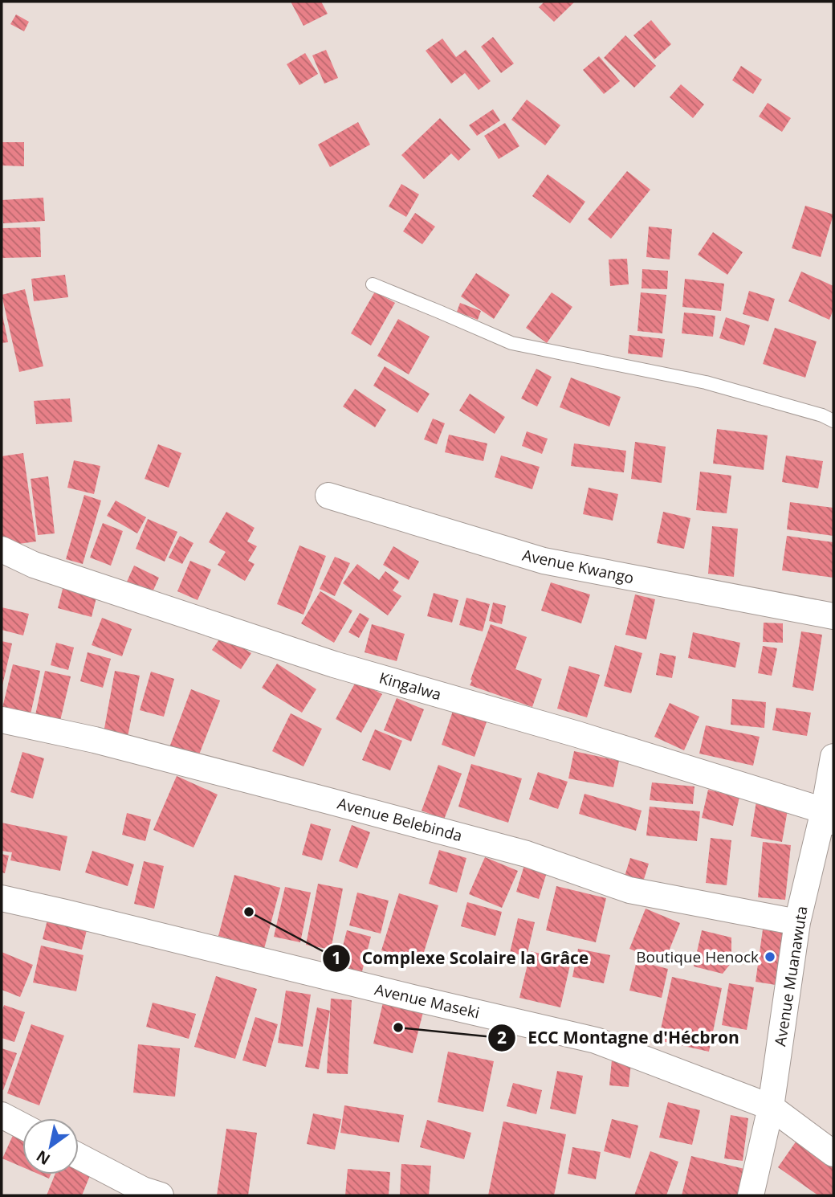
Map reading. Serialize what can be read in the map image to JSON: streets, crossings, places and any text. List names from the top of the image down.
{
  "streets": {
    "street": [
      "Avenue Kwango",
      "Kingalwa",
      "Avenue Belebinda",
      "Avenue Muanawuta",
      "Avenue Maseki"
    ]
  },
  "crossings": [
    ["Kingalwa", "Avenue Muanawuta"],
    ["Avenue Belebinda", "Avenue Muanawuta"],
    ["Avenue Muanawuta", "Avenue Maseki"]
  ],
  "places": ["Complexe Scolaire la Grâce", "Boutique Henock", "ECC Montagne d'Hécbron"],
  "north": "bottom left"
}
